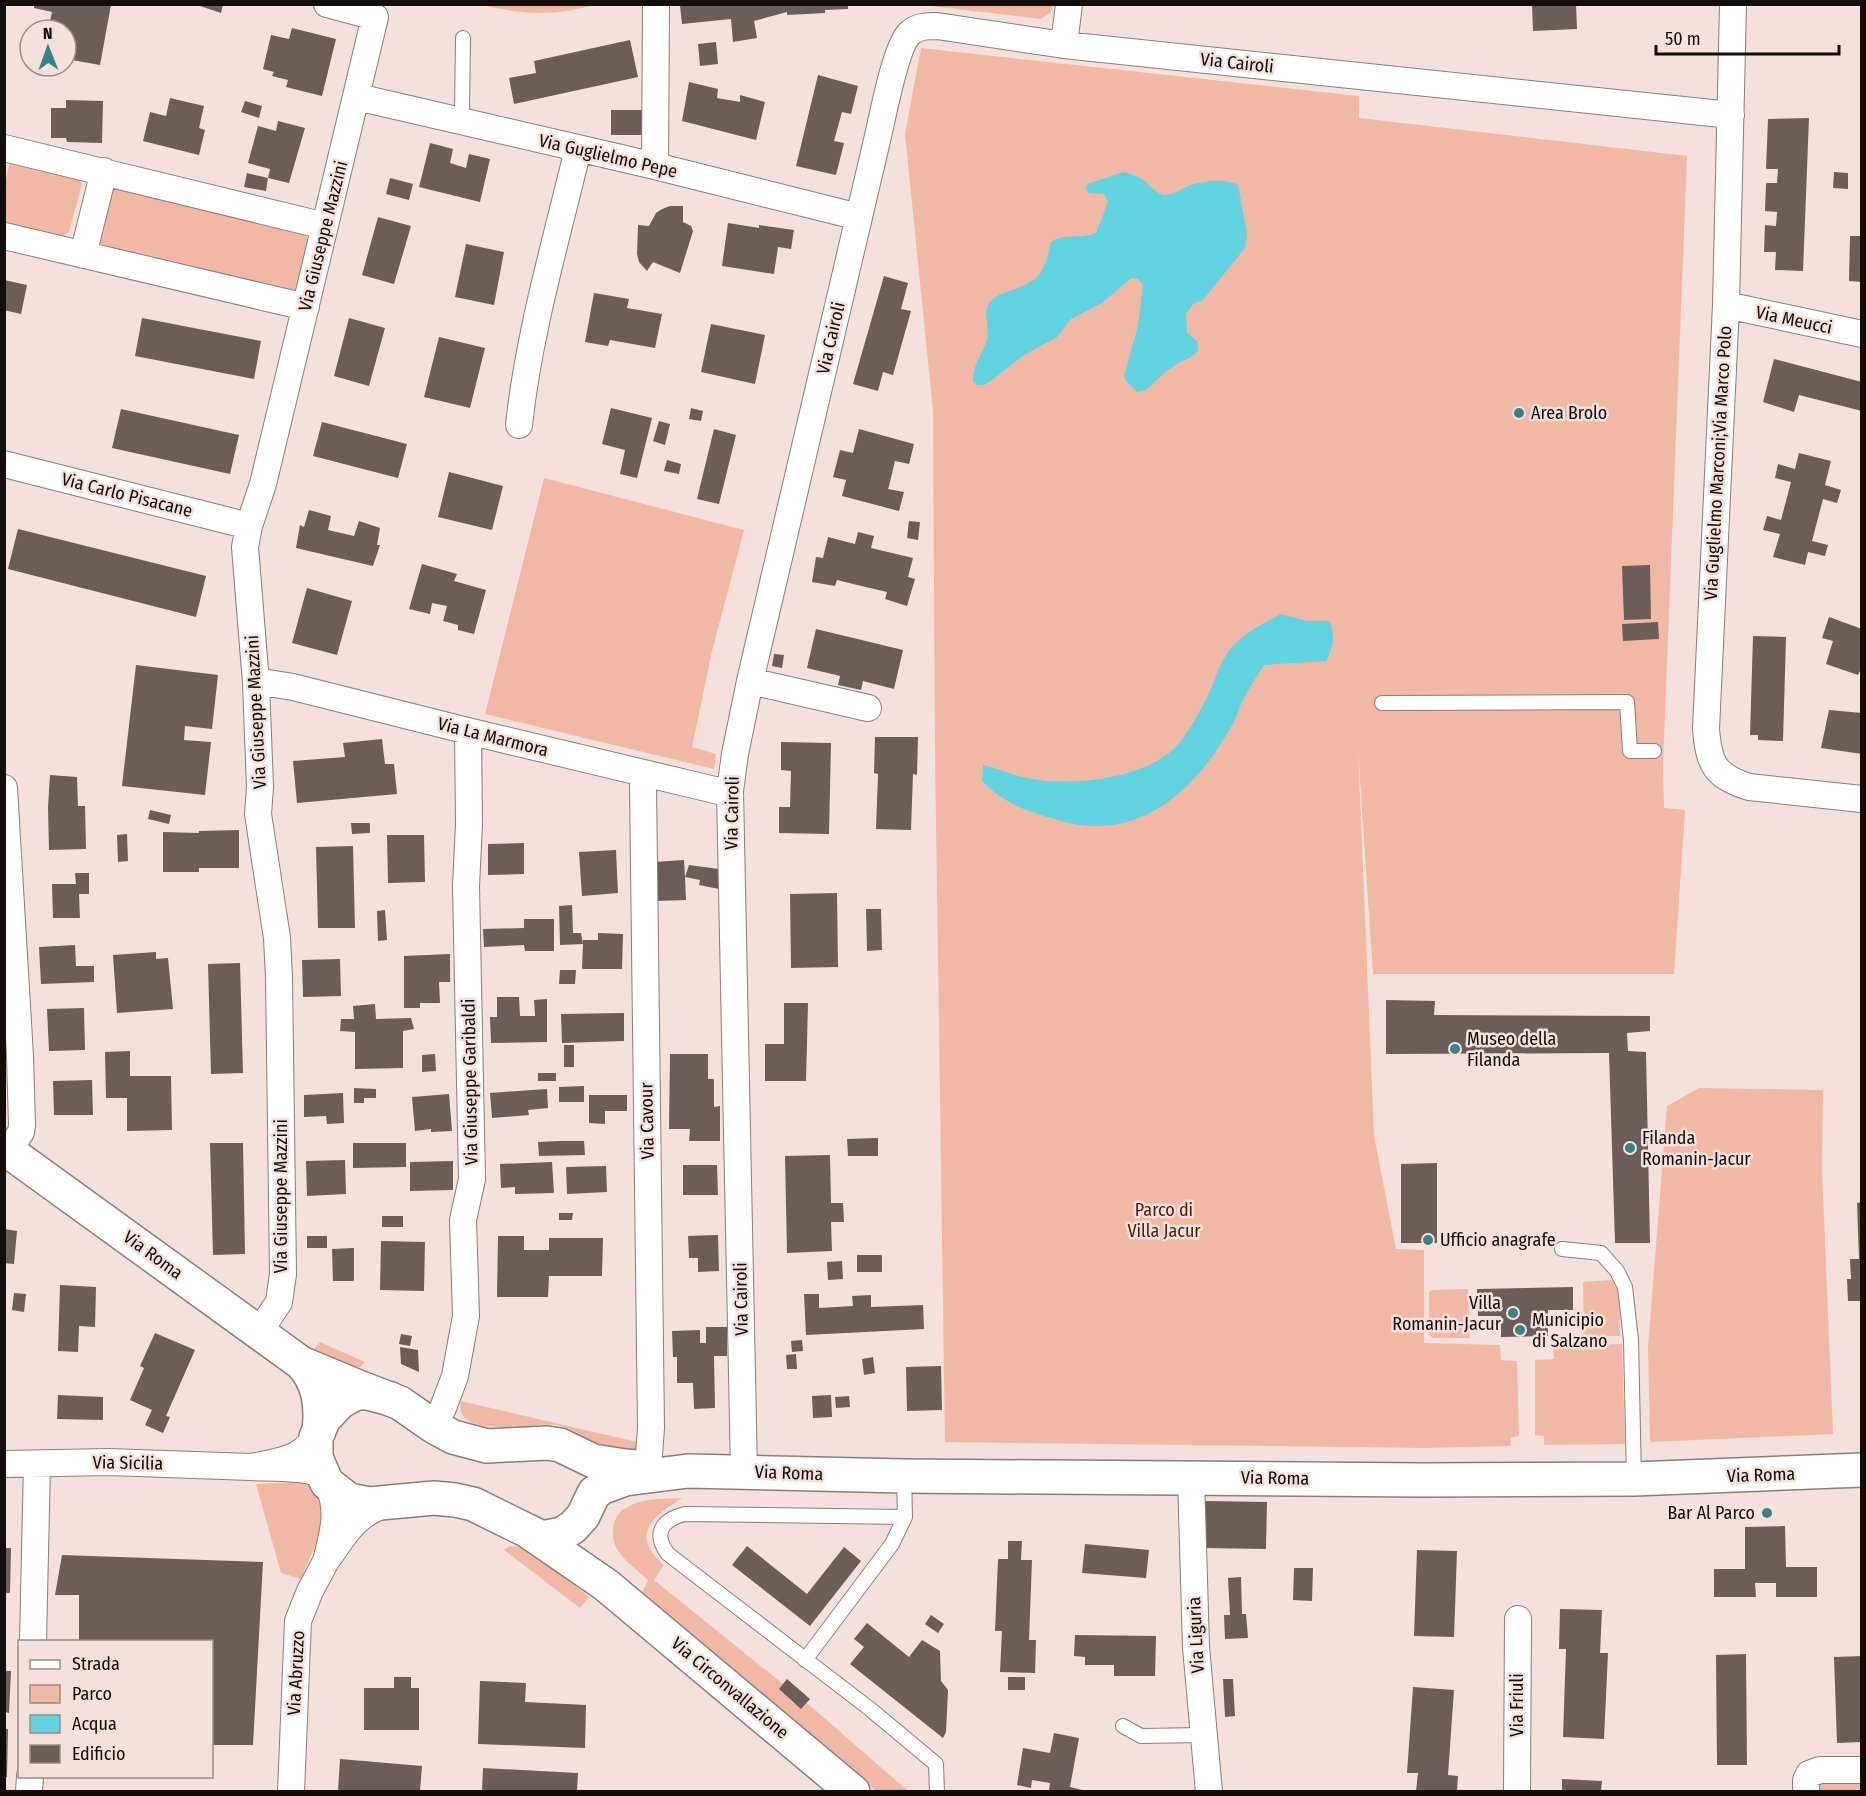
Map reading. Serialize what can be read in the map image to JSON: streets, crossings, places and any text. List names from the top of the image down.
{
  "streets": {
    "main road": ["Via Roma", "Via Circonvallazione"],
    "street": [
      "Via Cairoli",
      "Via Guglielmo Pepe",
      "Via Giuseppe Mazzini",
      "Via Meucci",
      "Via Guglielmo Marconi;Via Marco Polo",
      "Via Carlo Pisacane",
      "Via La Marmora",
      "Via Giuseppe Garibaldi",
      "Via Cavour",
      "Via Sicilia",
      "Via Liguria",
      "Via Abruzzo",
      "Via Friuli"
    ]
  },
  "crossings": [
    ["Via Cairoli", "Via Guglielmo Pepe"],
    ["Via Cairoli", "Via Guglielmo Marconi;Via Marco Polo"],
    ["Via Cairoli", "Via La Marmora"],
    ["Via Cairoli", "Via Roma"],
    ["Via Guglielmo Pepe", "Via Giuseppe Mazzini"],
    ["Via Giuseppe Mazzini", "Via Carlo Pisacane"],
    ["Via Giuseppe Mazzini", "Via La Marmora"],
    ["Via Giuseppe Mazzini", "Via Roma"],
    ["Via Meucci", "Via Guglielmo Marconi;Via Marco Polo"],
    ["Via La Marmora", "Via Giuseppe Garibaldi"],
    ["Via La Marmora", "Via Cavour"],
    ["Via Giuseppe Garibaldi", "Via Roma"],
    ["Via Cavour", "Via Roma"],
    ["Via Roma", "Via Sicilia"],
    ["Via Roma", "Via Liguria"],
    ["Via Roma", "Via Abruzzo"],
    ["Via Roma", "Via Circonvallazione"],
    ["Via Sicilia", "Via Abruzzo"]
  ],
  "parks": ["Parco di Villa Jacur"],
  "places": [
    "Area Brolo",
    "Museo della Filanda",
    "Filanda Romanin-Jacur",
    "Ufficio anagrafe",
    "Villa Romanin-Jacur",
    "Municipio di Salzano",
    "Bar Al Parco"
  ],
  "legend": [
    "Strada",
    "Parco",
    "Acqua",
    "Edificio"
  ],
  "scale_bar": "50 m",
  "north": "top"
}
